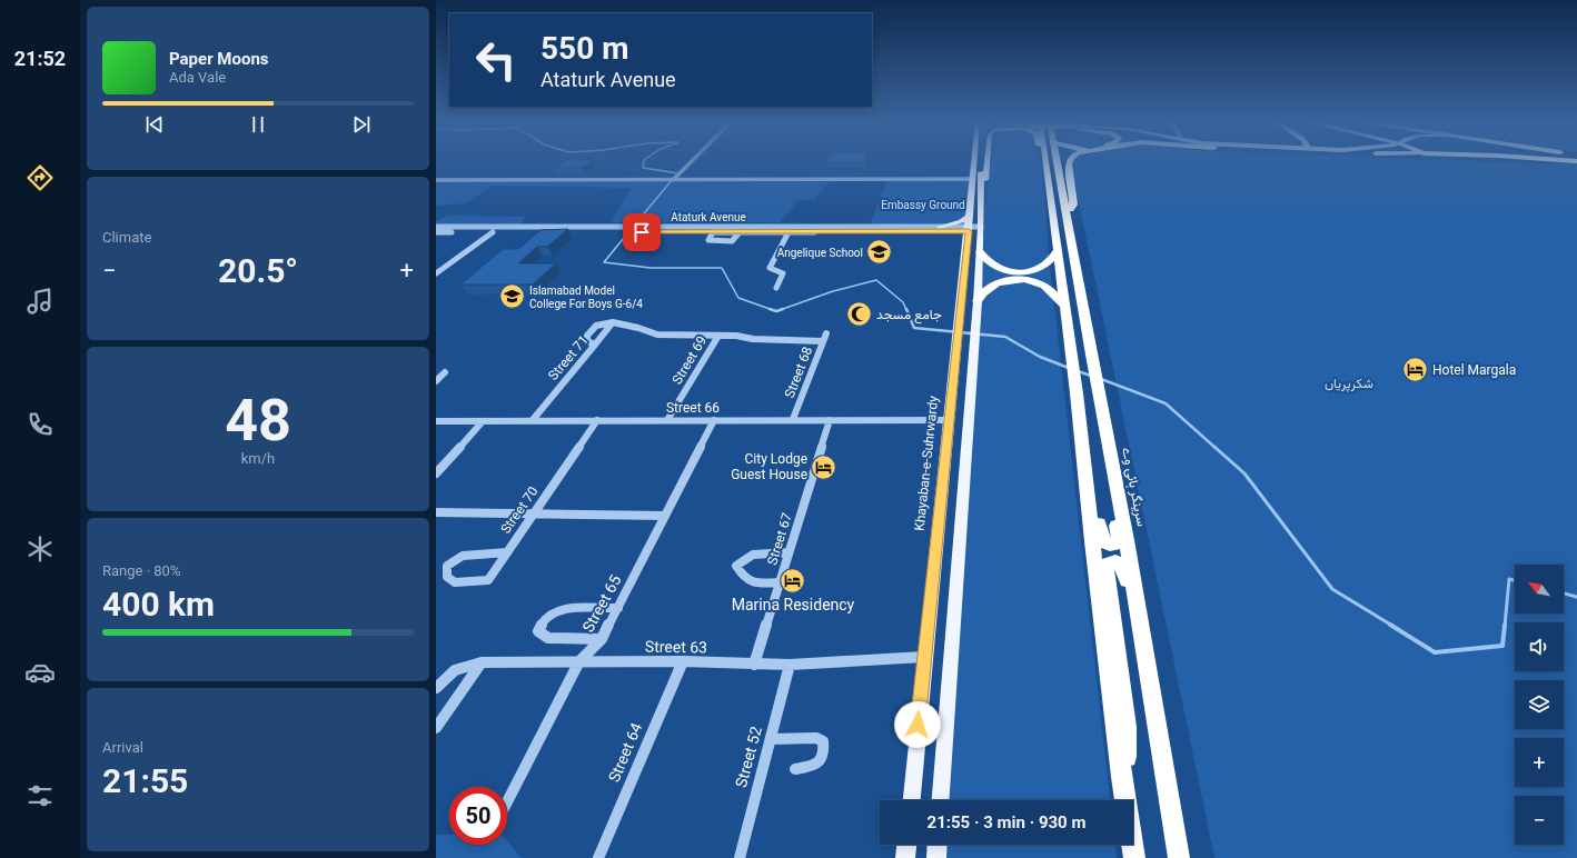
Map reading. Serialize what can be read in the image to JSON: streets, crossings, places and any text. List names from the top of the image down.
{
  "streets": {
    "highway": ["سرینگر ہائی وے"],
    "main road": ["Khayaban-e-Suhrwardy"],
    "street": [
      "Ataturk Avenue",
      "Street 71",
      "Street 69",
      "Street 68",
      "Street 66",
      "Street 70",
      "Street 67",
      "Street 65",
      "Street 63",
      "Street 64",
      "Street 52"
    ]
  },
  "crossings": [
    ["Ataturk Avenue", "Khayaban-e-Suhrwardy"],
    ["Street 71", "Street 66"],
    ["Street 69", "Street 68"],
    ["Street 69", "Street 66"],
    ["Street 68", "Street 66"],
    ["Street 66", "Khayaban-e-Suhrwardy"],
    ["Street 66", "Street 70"],
    ["Street 66", "Street 67"],
    ["Street 66", "Street 65"],
    ["Khayaban-e-Suhrwardy", "Street 63"],
    ["Street 67", "Street 63"],
    ["Street 65", "Street 63"],
    ["Street 63", "Street 64"],
    ["Street 63", "Street 52"]
  ],
  "parks": ["Embassy Ground", "شکرپریاں"],
  "places": {
    "school or university": ["Angelique School", "Islamabad Model College For Boys G-6/4"],
    "mosque": ["جامع مسجد"],
    "hotel": ["Hotel Margala", "City Lodge Guest House", "Marina Residency"]
  },
  "north": "top left",
  "page": {
    "tabs": "21:52",
    "turn": ["550 m", "Ataturk Avenue"],
    "song": ["Paper Moons", "Ada Vale"],
    "tile": [
      "Climate",
      ["48", "km/h"],
      ["Range · 80%", "400 km"],
      ["Arrival", "21:55"]
    ],
    "heat": ["−", "20.5°", "+"],
    "map_buttons": ["+", "−"],
    "limit": "50",
    "trip": "21:55 · 3 min · 930 m"
  }
}
